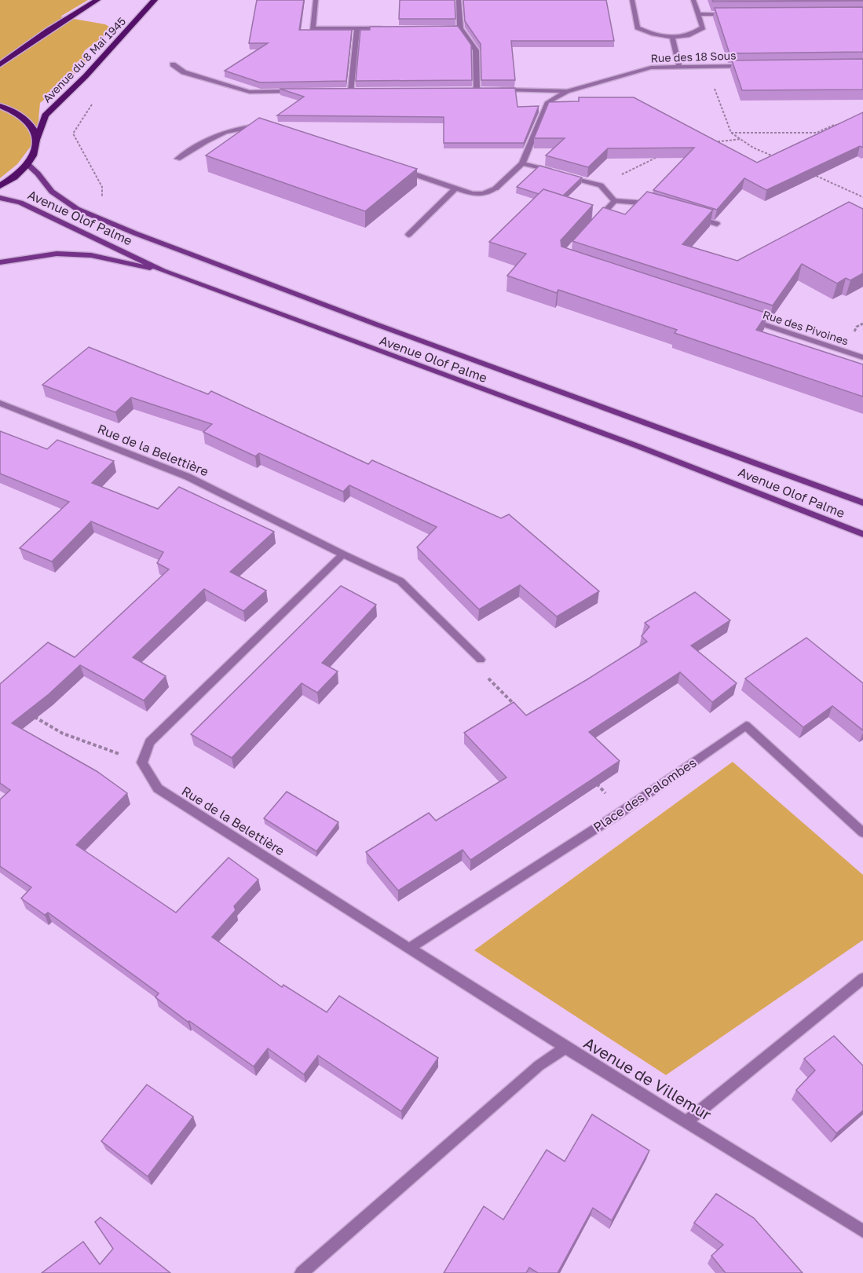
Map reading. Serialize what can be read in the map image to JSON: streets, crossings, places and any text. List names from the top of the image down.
{
  "streets": {
    "main road": ["Avenue du 8 Mai 1945", "Avenue Olof Palme"],
    "street": [
      "Rue des 18 Sous",
      "Rue des Pivoines",
      "Rue de la Belettière",
      "Place des Palombes",
      "Avenue de Villemur"
    ]
  },
  "crossings": [
    ["Avenue du 8 Mai 1945", "Avenue Olof Palme"],
    ["Rue de la Belettière", "Place des Palombes"],
    ["Rue de la Belettière", "Avenue de Villemur"]
  ]
}
